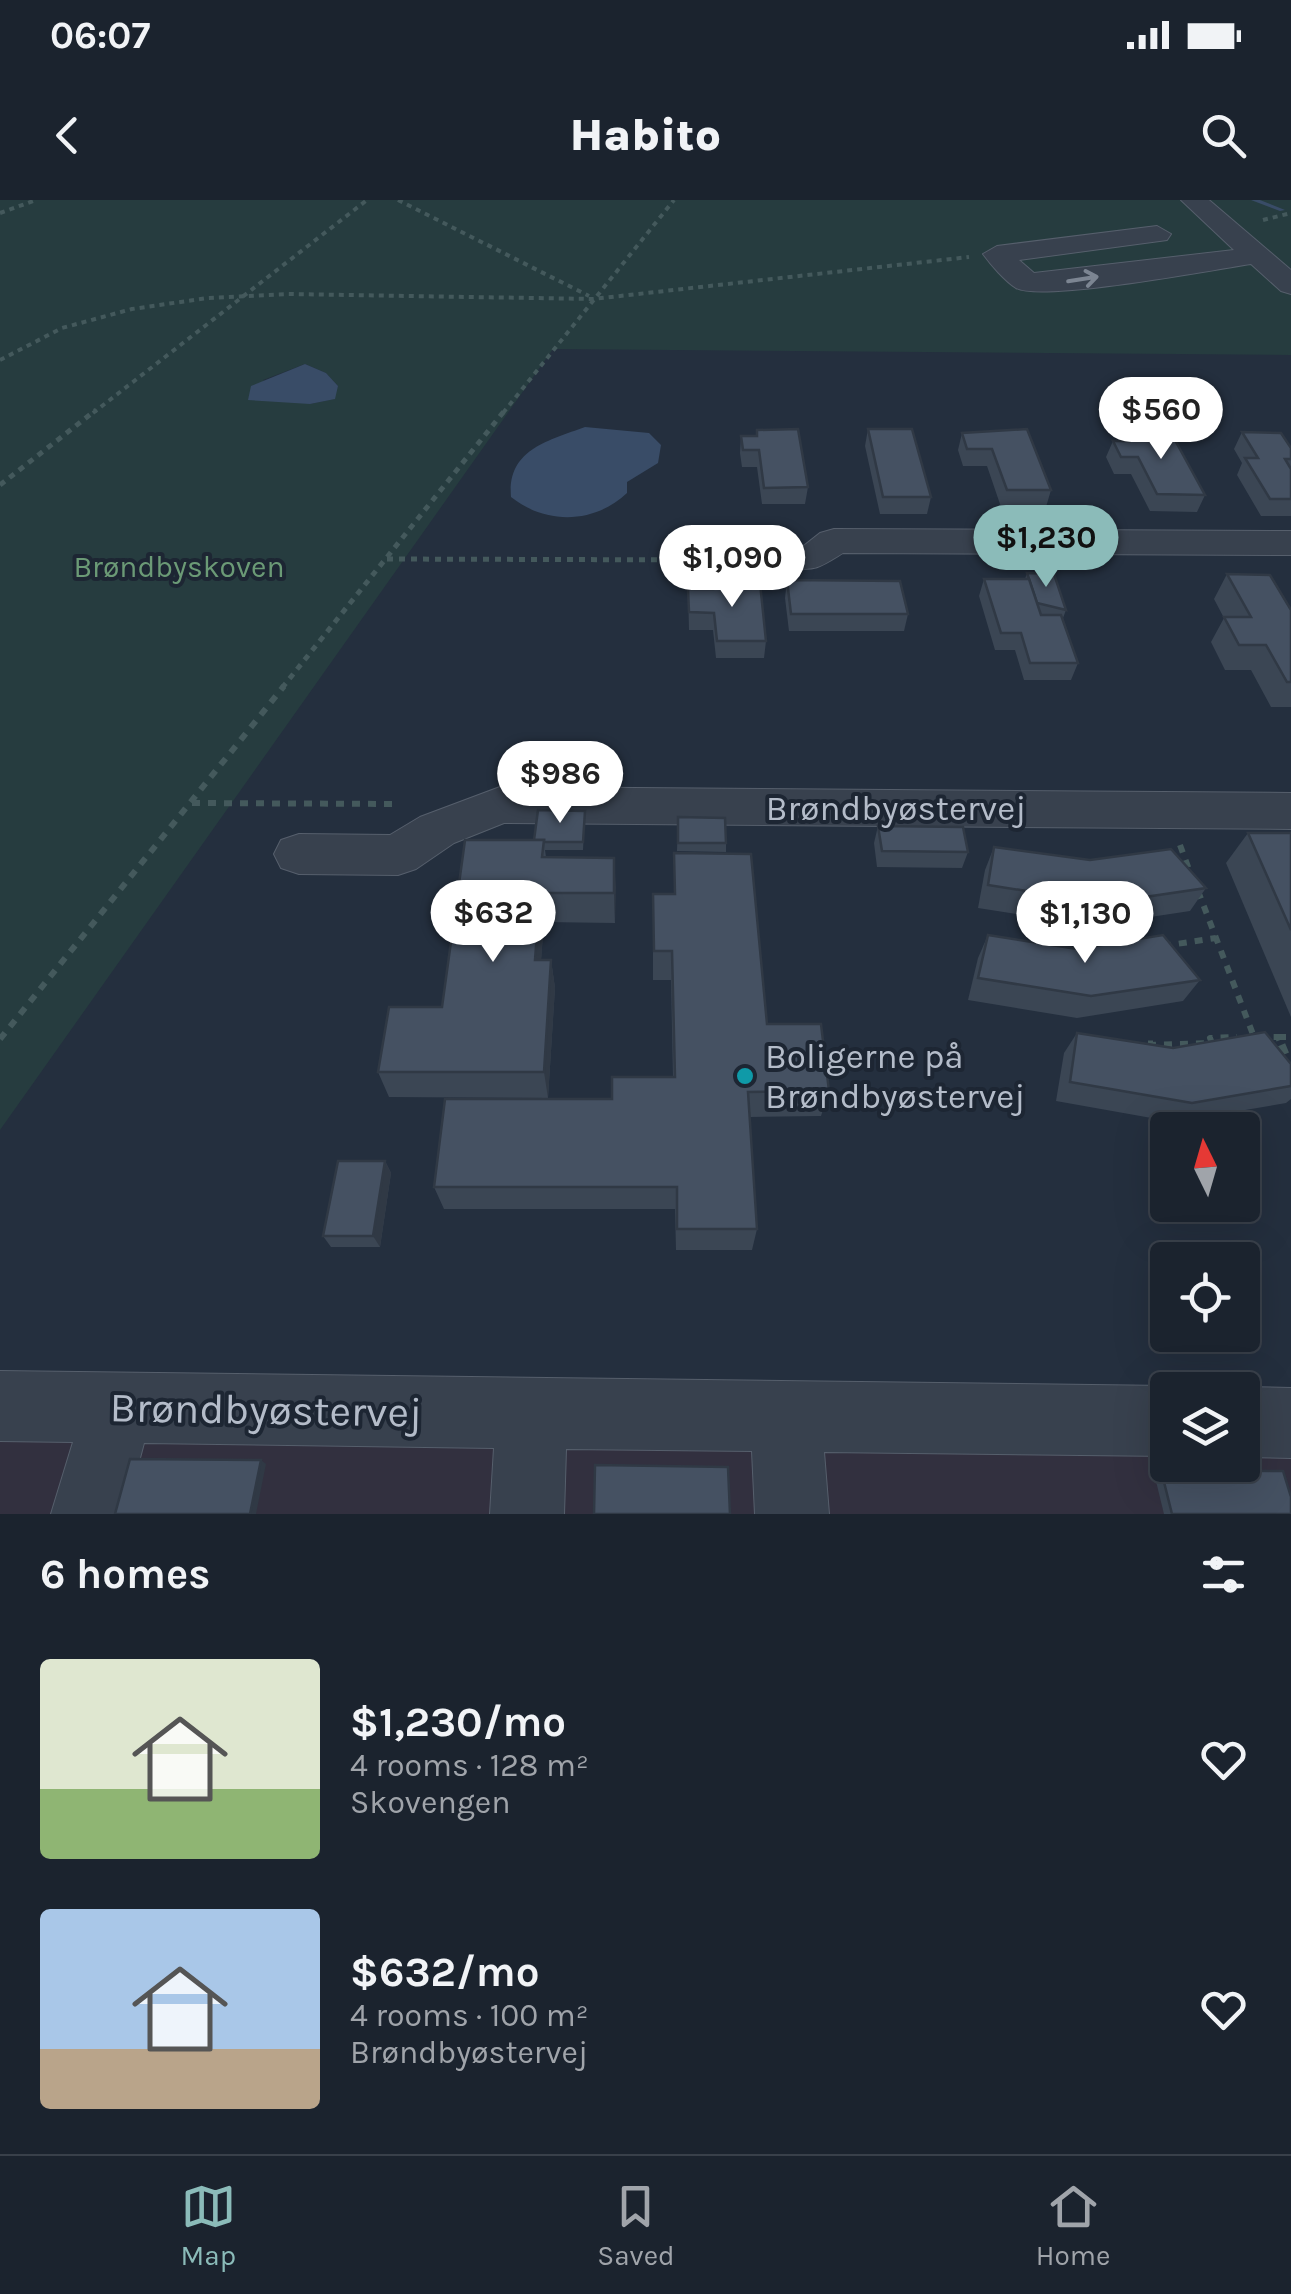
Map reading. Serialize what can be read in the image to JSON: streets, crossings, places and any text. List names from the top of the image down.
{
  "streets": {
    "street": ["Brøndbyøstervej"]
  },
  "parks": ["Brøndbyskoven"],
  "places": ["Boligerne på Brøndbyøstervej"],
  "north": "top",
  "page": {
    "status": "06:07",
    "header": "Habito",
    "price": [
      "$560",
      "$1,230",
      "$1,090",
      "$986",
      "$632",
      "$1,130"
    ],
    "heading": "6 homes",
    "list": [
      {
        "name": "$1,230/mo",
        "note": "4 rooms · 128 m² · Skovengen"
      },
      {
        "name": "$632/mo",
        "note": "4 rooms · 100 m² · Brøndbyøstervej"
      }
    ],
    "tabs": ["Map", "Saved", "Home"]
  }
}
